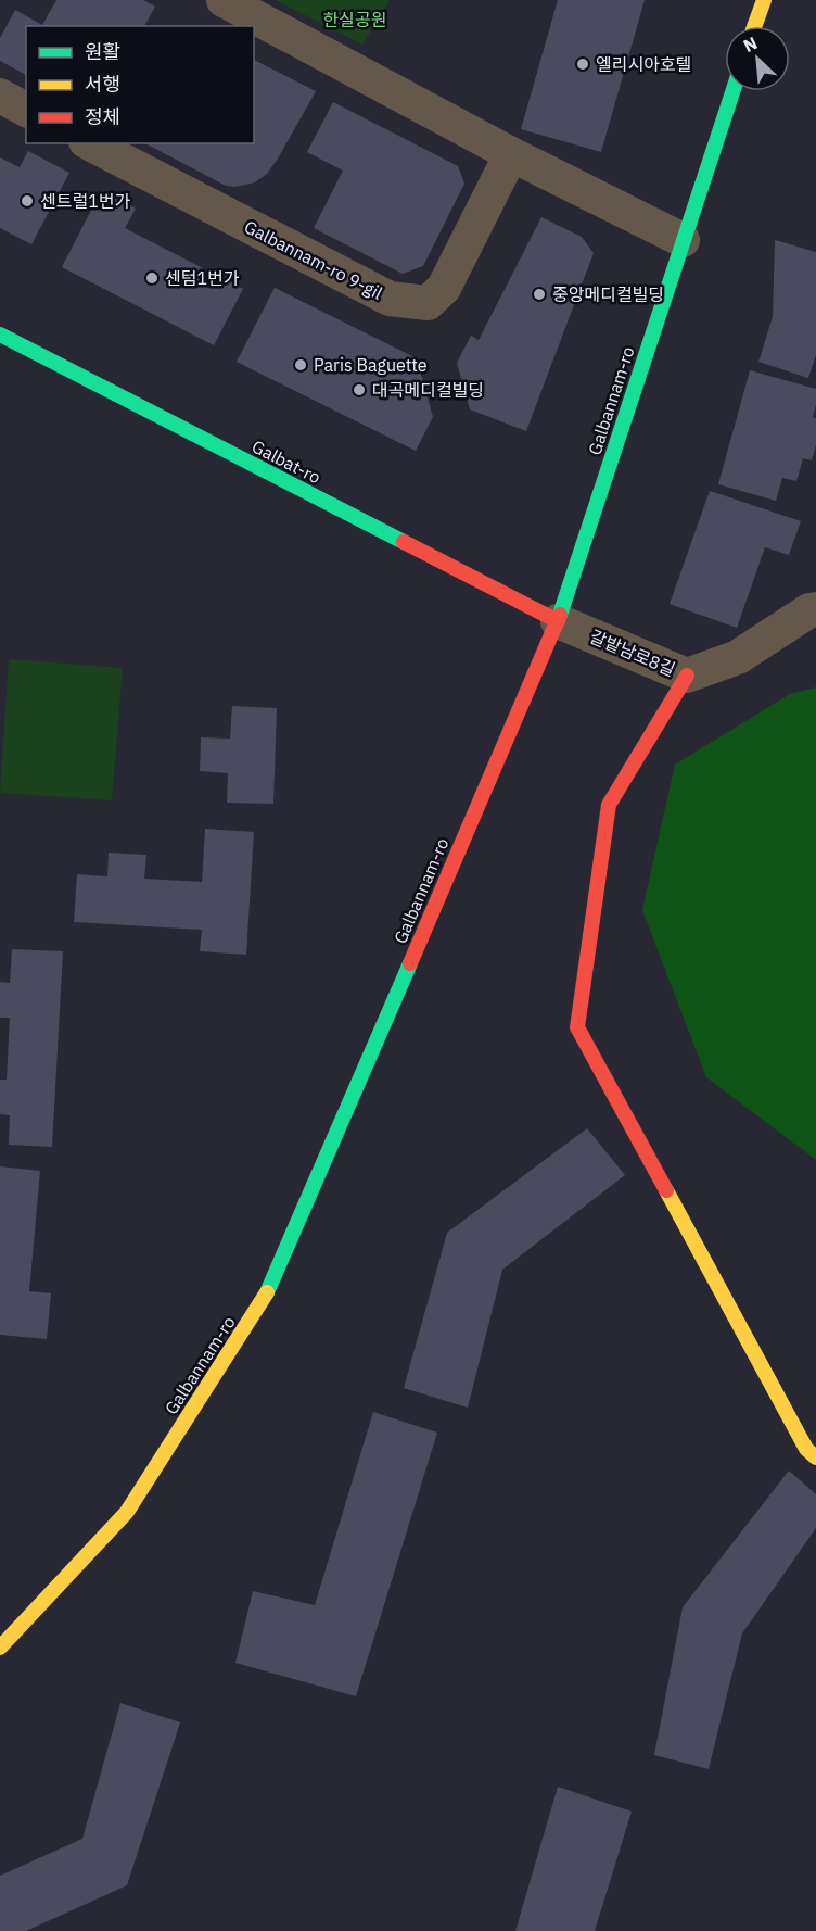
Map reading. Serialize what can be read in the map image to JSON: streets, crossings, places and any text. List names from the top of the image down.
{
  "streets": {
    "main road": ["Galbannam-ro", "Galbat-ro"],
    "street": ["Galbannam-ro 9-gil", "갈밭남로8길"]
  },
  "crossings": [
    ["Galbannam-ro", "Galbat-ro"],
    ["Galbannam-ro", "갈밭남로8길"],
    ["Galbat-ro", "갈밭남로8길"]
  ],
  "parks": ["한실공원"],
  "places": [
    "엘리시아호텔",
    "센트럴1번가",
    "센텀1번가",
    "중앙메디컬빌딩",
    "Paris Baguette",
    "대곡메디컬빌딩"
  ],
  "legend": ["원활", "서행", "정체"],
  "north": "top left"
}
